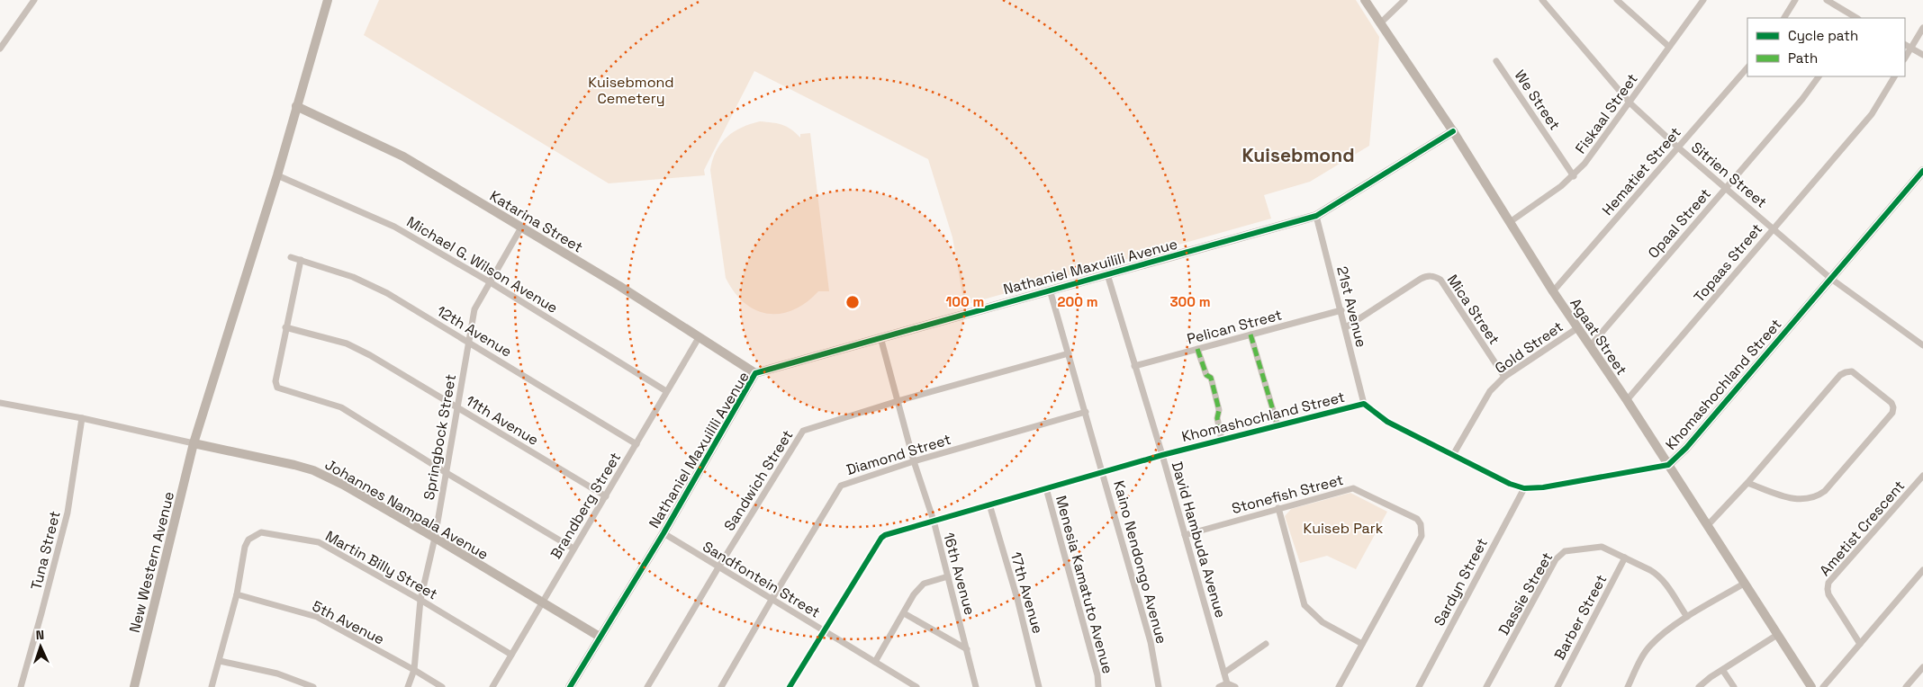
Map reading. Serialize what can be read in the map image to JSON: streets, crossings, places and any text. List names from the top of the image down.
{
  "streets": {
    "street": [
      "We Street",
      "Fiskaal Street",
      "Hematiet Street",
      "Sitrien Street",
      "Katarina Street",
      "Opaal Street",
      "Topaas Street",
      "Michael G. Wilson Avenue",
      "Nathaniel Maxuilili Avenue",
      "21st Avenue",
      "Mica Street",
      "Pelican Street",
      "12th Avenue",
      "Agaat Street",
      "Gold Street",
      "Khomashochland Street",
      "11th Avenue",
      "Springbock Street",
      "Diamond Street",
      "Sandwich Street",
      "Stonefish Street",
      "Brandberg Street",
      "Johannes Nampala Avenue",
      "Ametist Crescent",
      "David Hambuda Avenue",
      "Tuna Street",
      "New Western Avenue",
      "Kaino Nendongo Avenue",
      "Martin Billy Street",
      "16th Avenue",
      "Sandfontein Street",
      "Sardyn Street",
      "Menesia Kamatuto Avenue",
      "17th Avenue",
      "Dassie Street",
      "Barber Street",
      "5th Avenue"
    ]
  },
  "crossings": [
    ["We Street", "Fiskaal Street"],
    ["Fiskaal Street", "Sitrien Street"],
    ["Fiskaal Street", "Agaat Street"],
    ["Hematiet Street", "Sitrien Street"],
    ["Hematiet Street", "Agaat Street"],
    ["Sitrien Street", "Opaal Street"],
    ["Sitrien Street", "Topaas Street"],
    ["Sitrien Street", "Khomashochland Street"],
    ["Katarina Street", "Nathaniel Maxuilili Avenue"],
    ["Katarina Street", "Springbock Street"],
    ["Katarina Street", "Brandberg Street"],
    ["Katarina Street", "New Western Avenue"],
    ["Opaal Street", "Agaat Street"],
    ["Topaas Street", "Agaat Street"],
    ["Michael G. Wilson Avenue", "Springbock Street"],
    ["Michael G. Wilson Avenue", "Brandberg Street"],
    ["Michael G. Wilson Avenue", "New Western Avenue"],
    ["Nathaniel Maxuilili Avenue", "21st Avenue"],
    ["Nathaniel Maxuilili Avenue", "Agaat Street"],
    ["Nathaniel Maxuilili Avenue", "Johannes Nampala Avenue"],
    ["Nathaniel Maxuilili Avenue", "David Hambuda Avenue"],
    ["Nathaniel Maxuilili Avenue", "Kaino Nendongo Avenue"],
    ["Nathaniel Maxuilili Avenue", "16th Avenue"],
    ["Nathaniel Maxuilili Avenue", "Sandfontein Street"],
    ["21st Avenue", "Mica Street"],
    ["21st Avenue", "Pelican Street"],
    ["21st Avenue", "Khomashochland Street"],
    ["Mica Street", "Gold Street"],
    ["Pelican Street", "David Hambuda Avenue"],
    ["12th Avenue", "Springbock Street"],
    ["12th Avenue", "Brandberg Street"],
    ["Agaat Street", "Gold Street"],
    ["Agaat Street", "Khomashochland Street"],
    ["Gold Street", "Khomashochland Street"],
    ["Khomashochland Street", "David Hambuda Avenue"],
    ["Khomashochland Street", "Kaino Nendongo Avenue"],
    ["Khomashochland Street", "16th Avenue"],
    ["Khomashochland Street", "Sandfontein Street"],
    ["Khomashochland Street", "Sardyn Street"],
    ["Khomashochland Street", "Menesia Kamatuto Avenue"],
    ["Khomashochland Street", "17th Avenue"],
    ["11th Avenue", "Springbock Street"],
    ["11th Avenue", "Brandberg Street"],
    ["Springbock Street", "Johannes Nampala Avenue"],
    ["Springbock Street", "Martin Billy Street"],
    ["Springbock Street", "5th Avenue"],
    ["Diamond Street", "Kaino Nendongo Avenue"],
    ["Diamond Street", "16th Avenue"],
    ["Diamond Street", "Sandfontein Street"],
    ["Sandwich Street", "Kaino Nendongo Avenue"],
    ["Sandwich Street", "16th Avenue"],
    ["Sandwich Street", "Sandfontein Street"],
    ["Stonefish Street", "David Hambuda Avenue"],
    ["Brandberg Street", "Johannes Nampala Avenue"],
    ["Brandberg Street", "Martin Billy Street"],
    ["Johannes Nampala Avenue", "Tuna Street"],
    ["Johannes Nampala Avenue", "New Western Avenue"],
    ["Martin Billy Street", "5th Avenue"],
    ["Dassie Street", "Barber Street"]
  ],
  "districts": ["Kuisebmond"],
  "parks": ["Kuisebmond Cemetery", "Kuiseb Park"],
  "legend": ["Cycle path", "Path"],
  "north": "top",
  "rings": ["100 m", "200 m", "300 m"]
}
